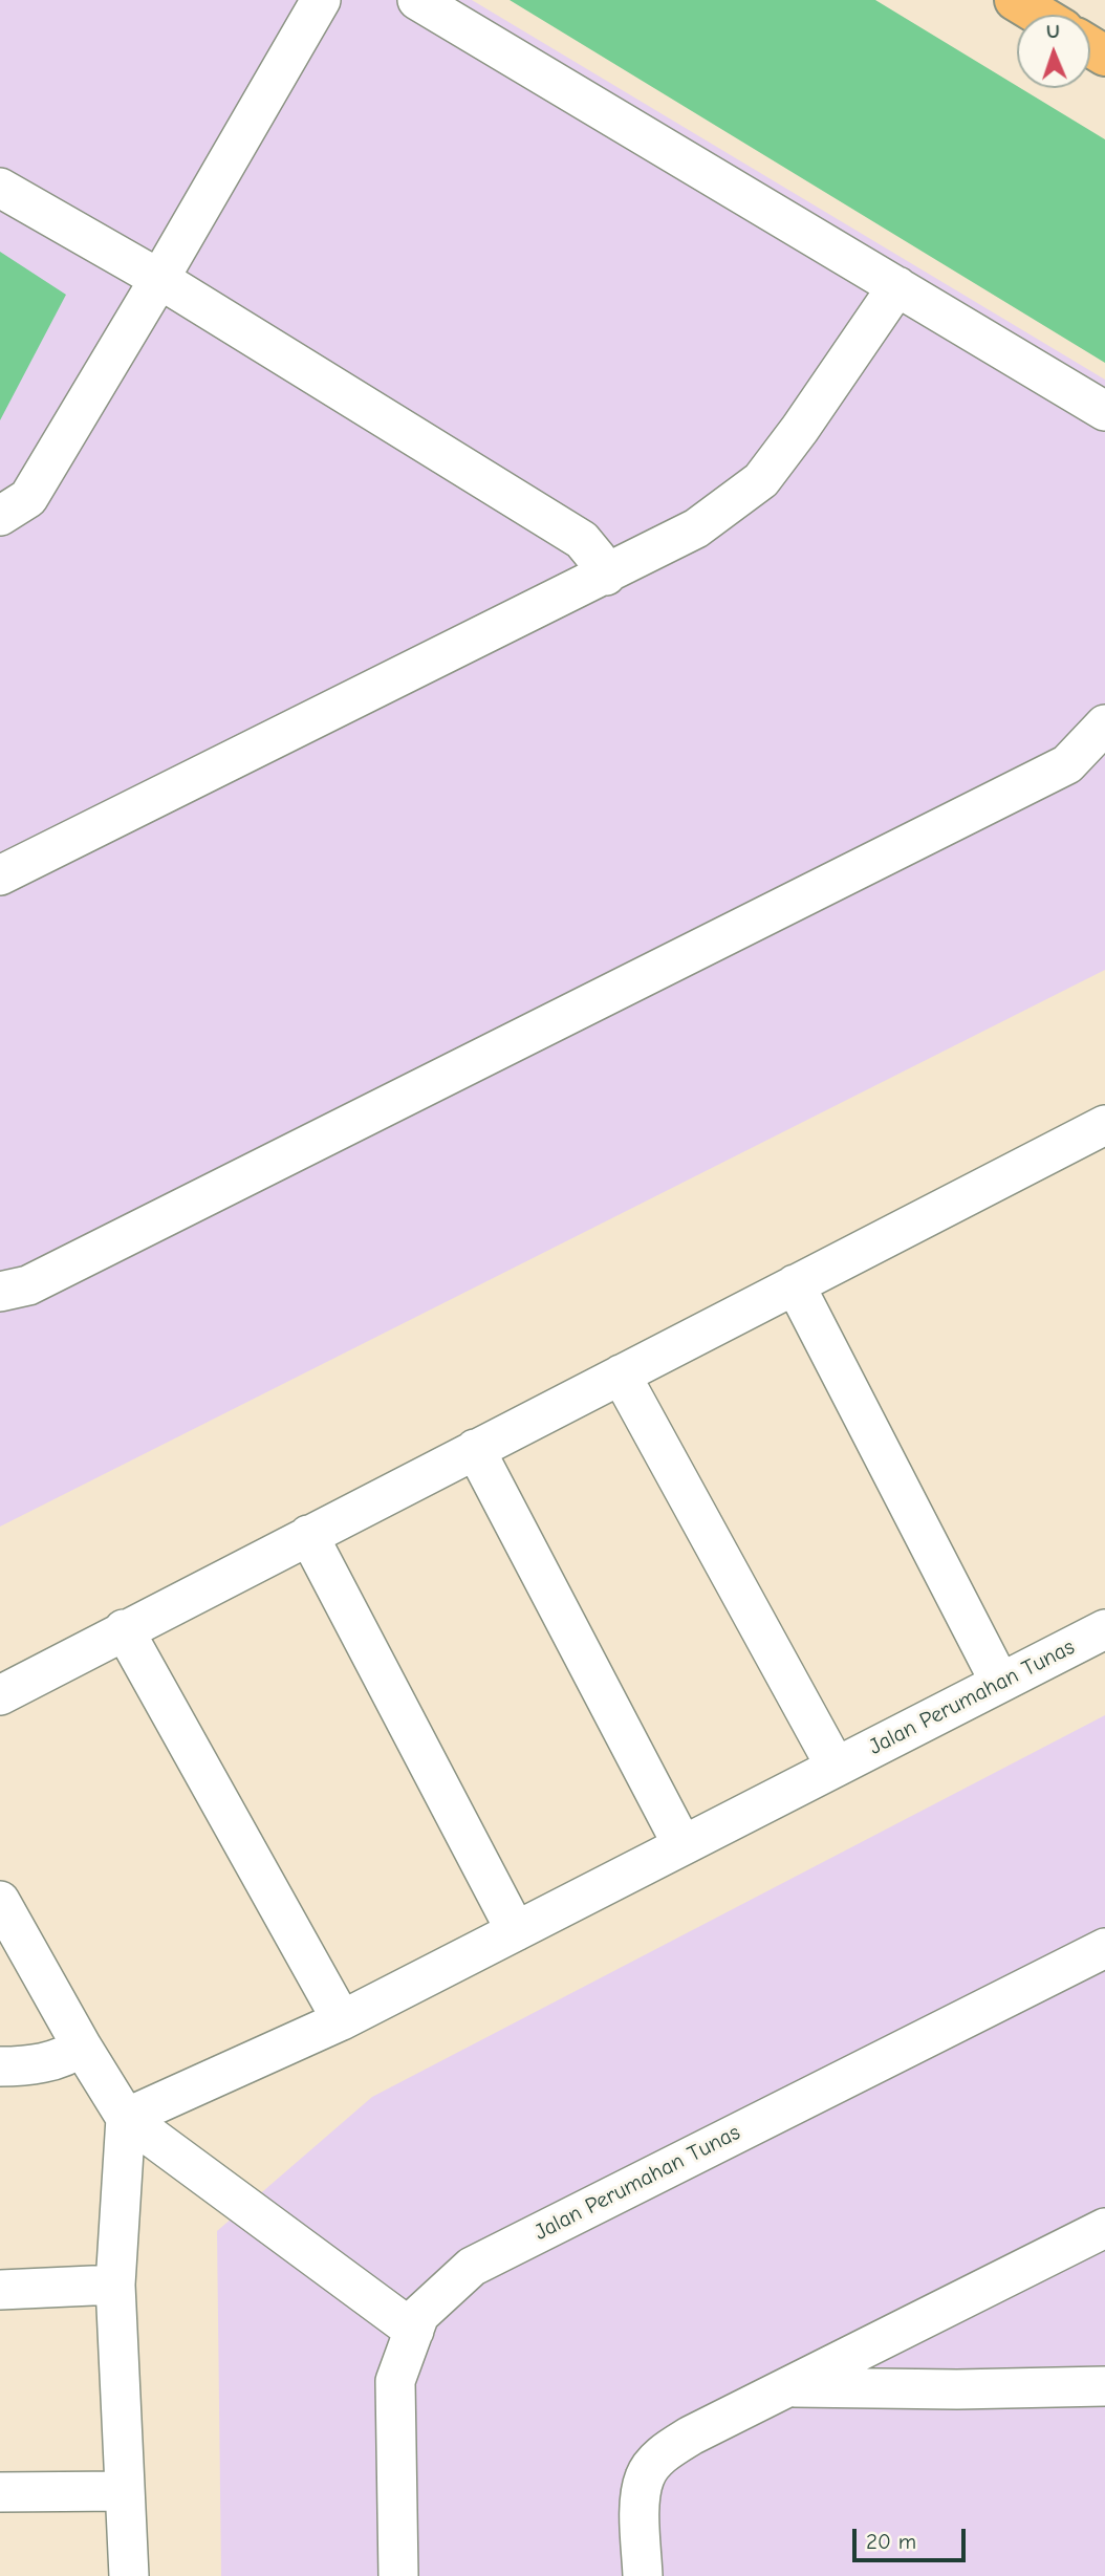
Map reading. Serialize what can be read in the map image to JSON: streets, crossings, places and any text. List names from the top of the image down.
{
  "streets": {
    "street": ["Jalan Perumahan Tunas"]
  },
  "scale_bar": "20 m",
  "north": "top"
}
